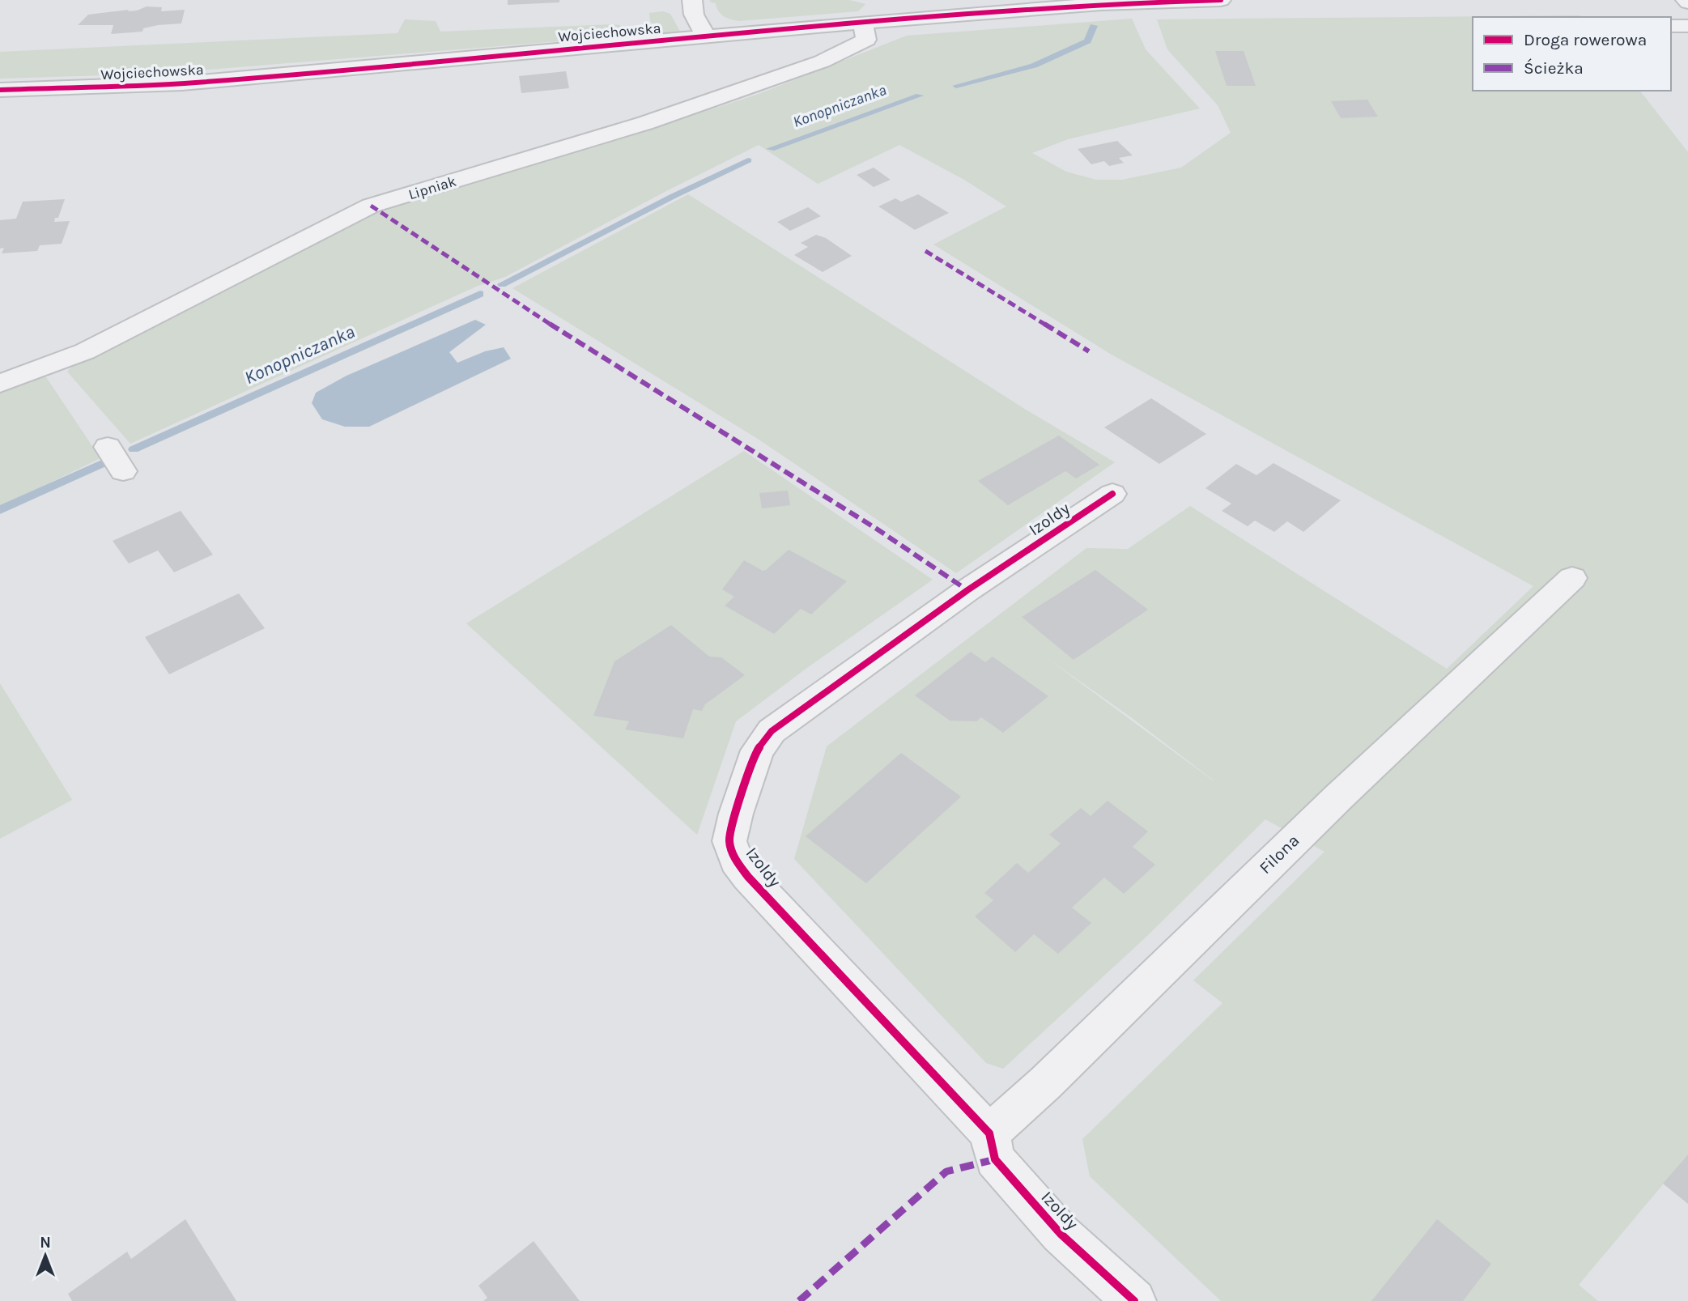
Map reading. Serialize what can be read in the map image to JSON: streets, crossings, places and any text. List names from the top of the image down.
{
  "streets": {
    "street": [
      "Wojciechowska",
      "Lipniak",
      "Izoldy",
      "Filona"
    ]
  },
  "crossings": [
    ["Wojciechowska", "Lipniak"],
    ["Izoldy", "Filona"]
  ],
  "water": ["Konopniczanka"],
  "legend": ["Droga rowerowa", "Ścieżka"],
  "north": "top"
}
